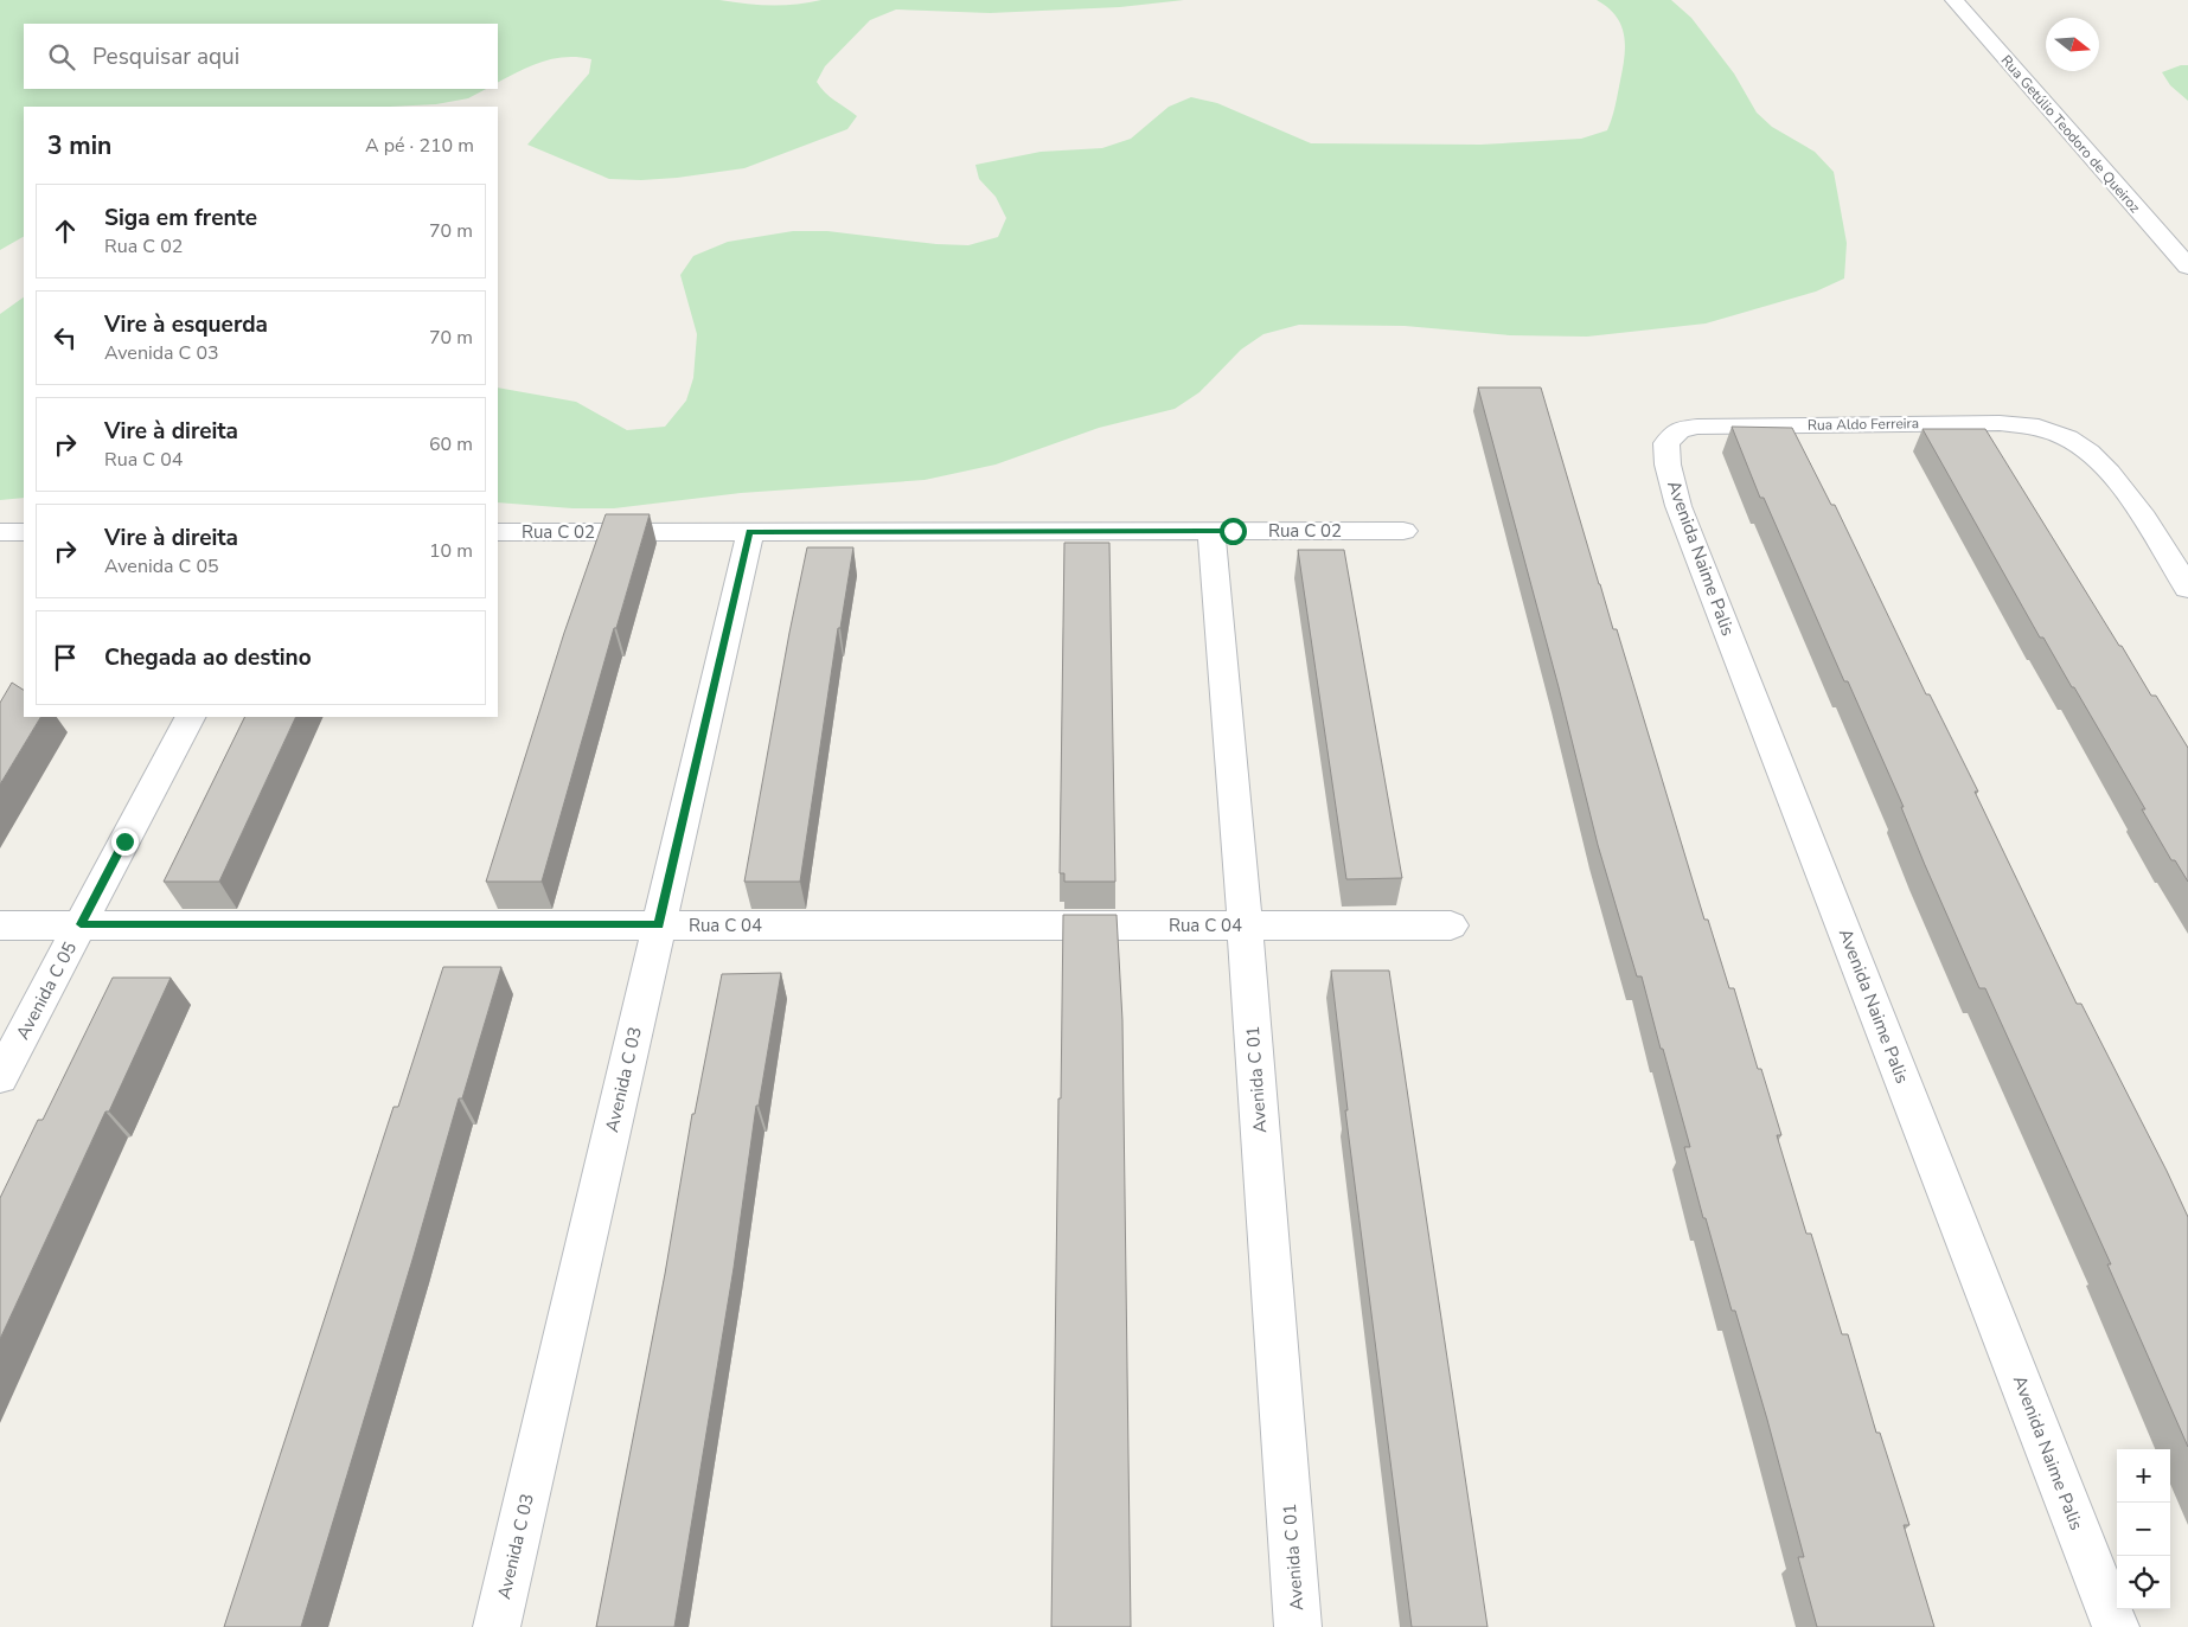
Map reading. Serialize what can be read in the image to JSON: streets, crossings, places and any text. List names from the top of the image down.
{
  "streets": {
    "street": [
      "Rua Getúlio Teodoro de Queiroz",
      "Rua Aldo Ferreira",
      "Rua C 02",
      "Avenida Naime Palis",
      "Rua C 04",
      "Avenida C 05",
      "Avenida C 03",
      "Avenida C 01"
    ]
  },
  "crossings": [
    ["Rua Aldo Ferreira", "Avenida Naime Palis"],
    ["Rua C 02", "Avenida C 03"],
    ["Rua C 02", "Avenida C 01"],
    ["Rua C 04", "Avenida C 05"],
    ["Rua C 04", "Avenida C 03"],
    ["Rua C 04", "Avenida C 01"]
  ],
  "north": "right",
  "page": {
    "search": "Pesquisar aqui",
    "heading": ["3 min", "A pé · 210 m"],
    "list": [
      ["Siga em frente", "Rua C 02", "70 m"],
      ["Vire à esquerda", "Avenida C 03", "70 m"],
      ["Vire à direita", "Rua C 04", "60 m"],
      ["Vire à direita", "Avenida C 05", "10 m"],
      "Chegada ao destino"
    ],
    "map_buttons": ["+", "−"]
  }
}
